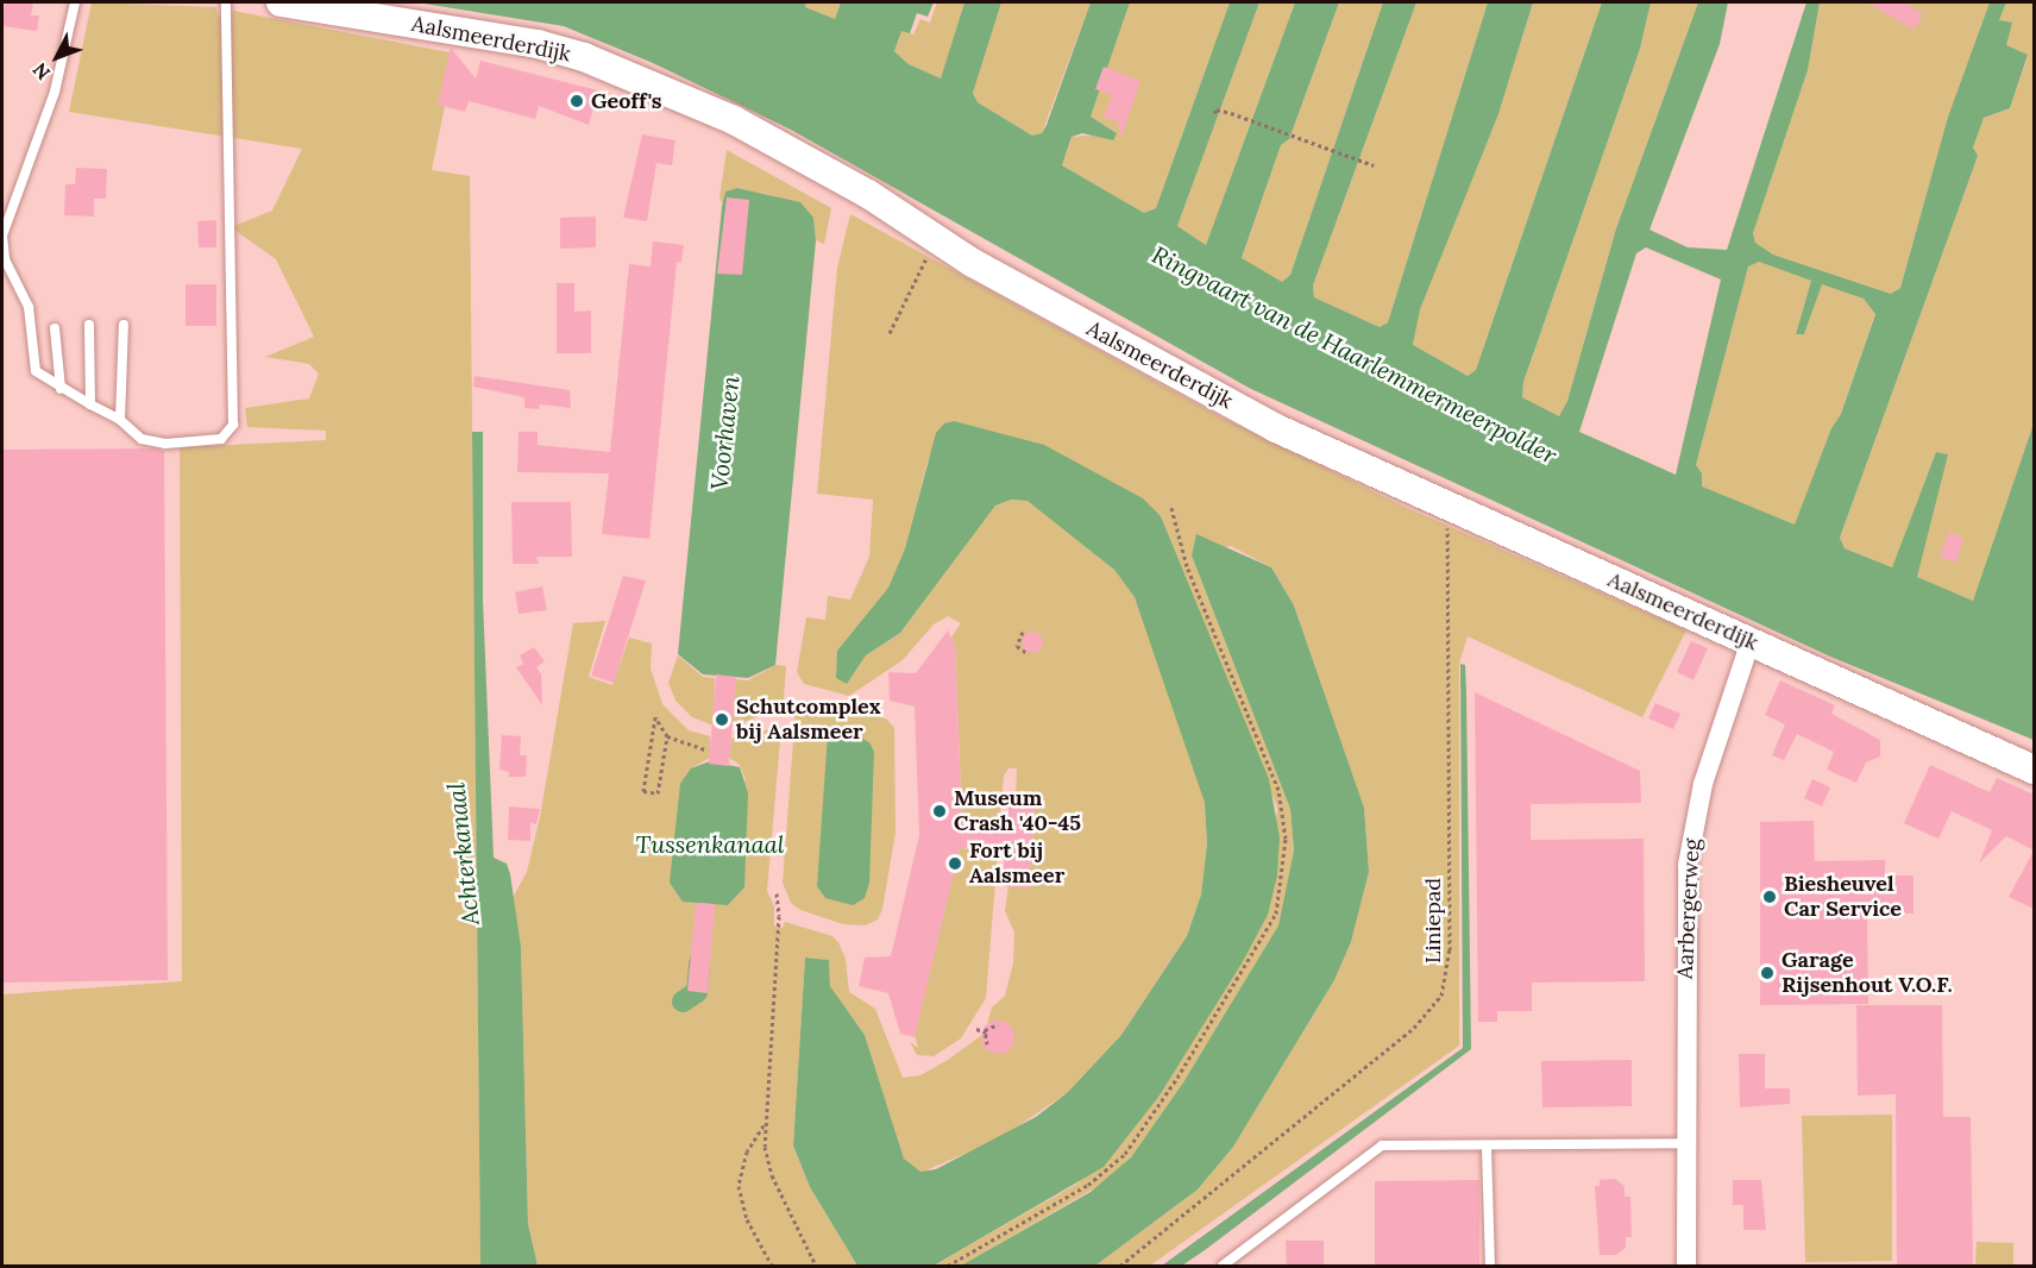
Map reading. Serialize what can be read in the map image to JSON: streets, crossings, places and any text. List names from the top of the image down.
{
  "streets": {
    "street": ["Aalsmeerderdijk", "Aarbergerweg"],
    "path": ["Liniepad"]
  },
  "crossings": [
    ["Aalsmeerderdijk", "Aarbergerweg"],
    ["Aalsmeerderdijk", "Liniepad"]
  ],
  "water": [
    "Ringvaart van de Haarlemmermeerpolder",
    "Voorhaven",
    "Tussenkanaal",
    "Achterkanaal"
  ],
  "places": [
    "Geoff's",
    "Schutcomplex bij Aalsmeer",
    "Museum Crash '40-45",
    "Fort bij Aalsmeer",
    "Biesheuvel Car Service",
    "Garage Rijsenhout V.O.F."
  ],
  "north": "bottom left"
}
